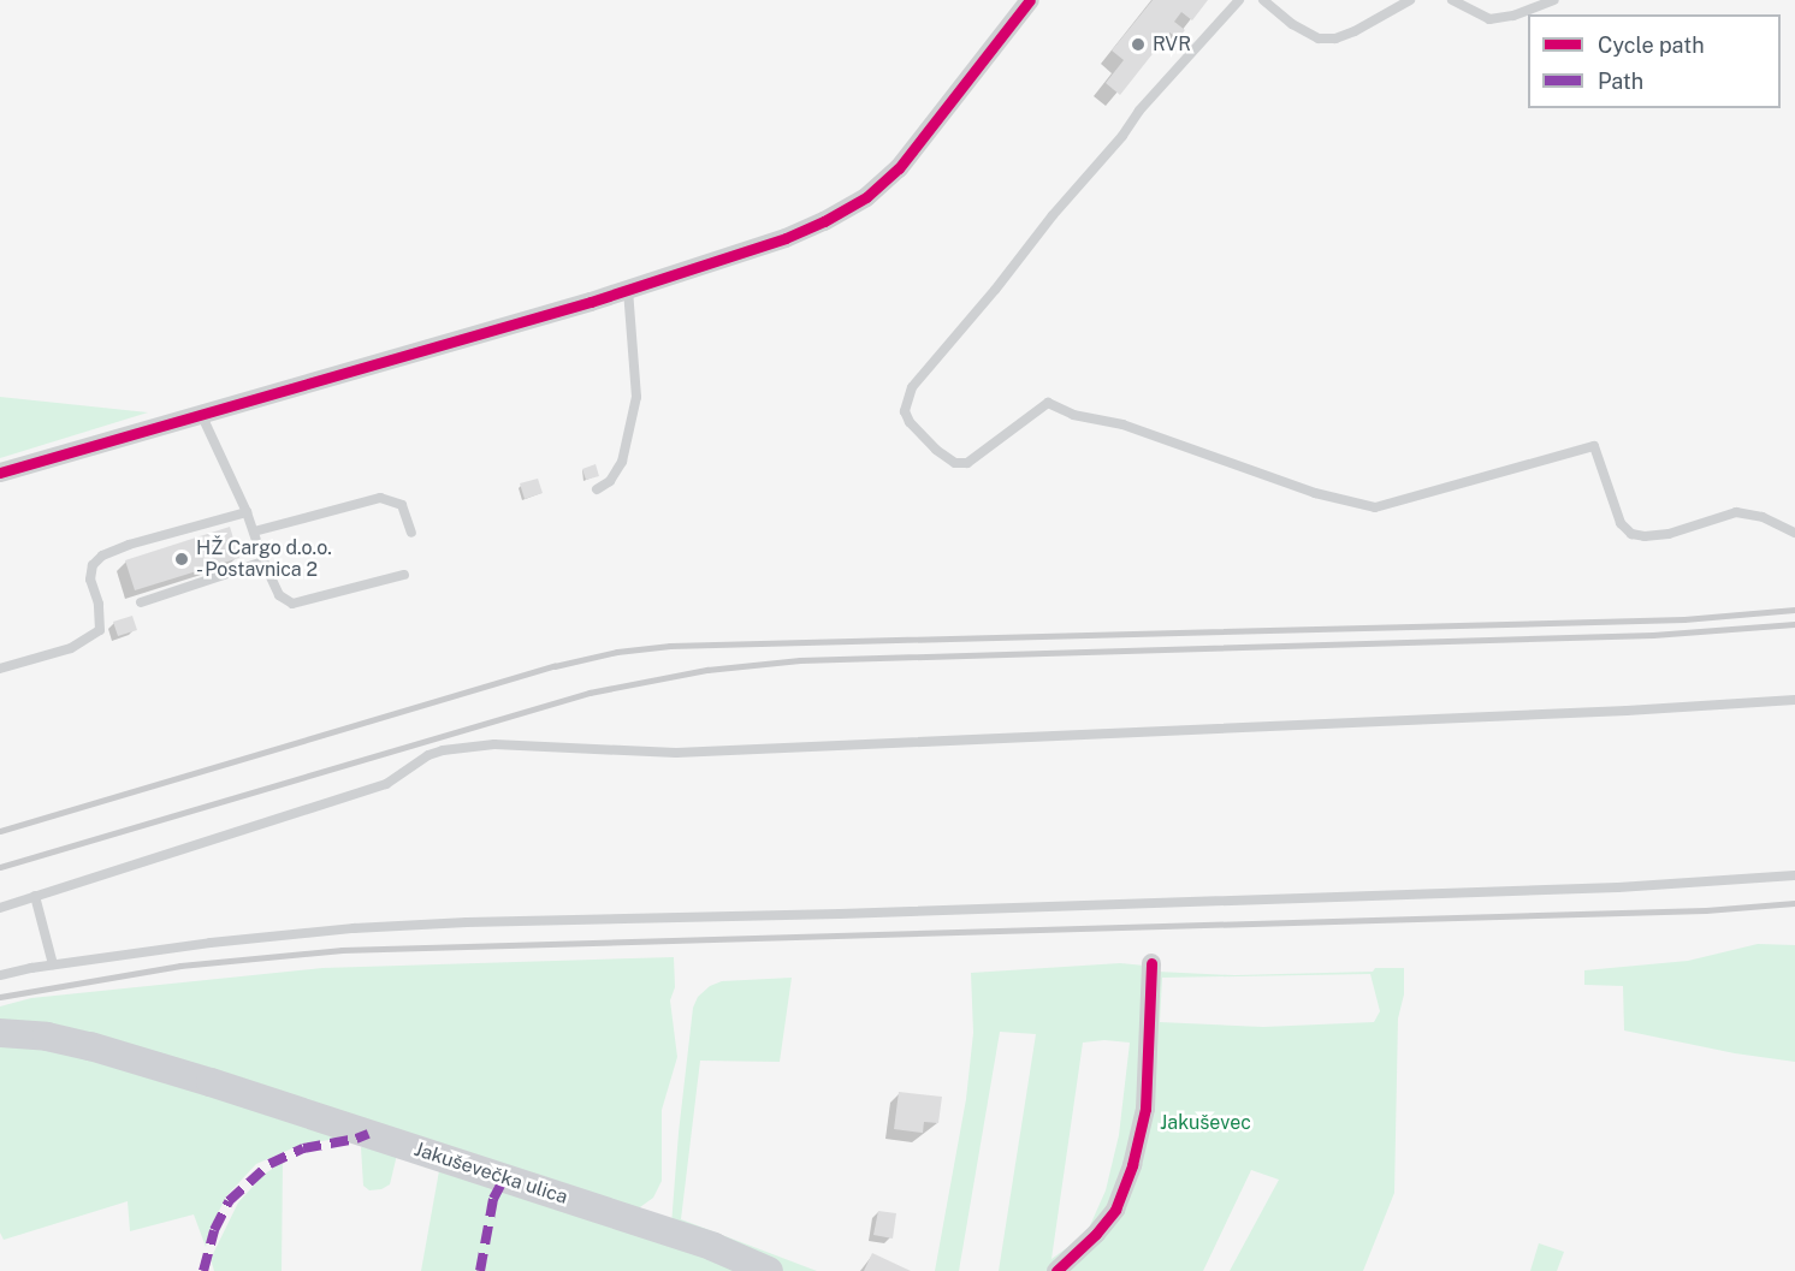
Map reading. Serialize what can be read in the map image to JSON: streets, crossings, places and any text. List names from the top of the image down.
{
  "streets": {
    "main road": ["Jakuševečka ulica"]
  },
  "parks": ["Jakuševec"],
  "places": ["RVR", "HŽ Cargo d.o.o. - Postavnica 2"],
  "legend": ["Cycle path", "Path"]
}
